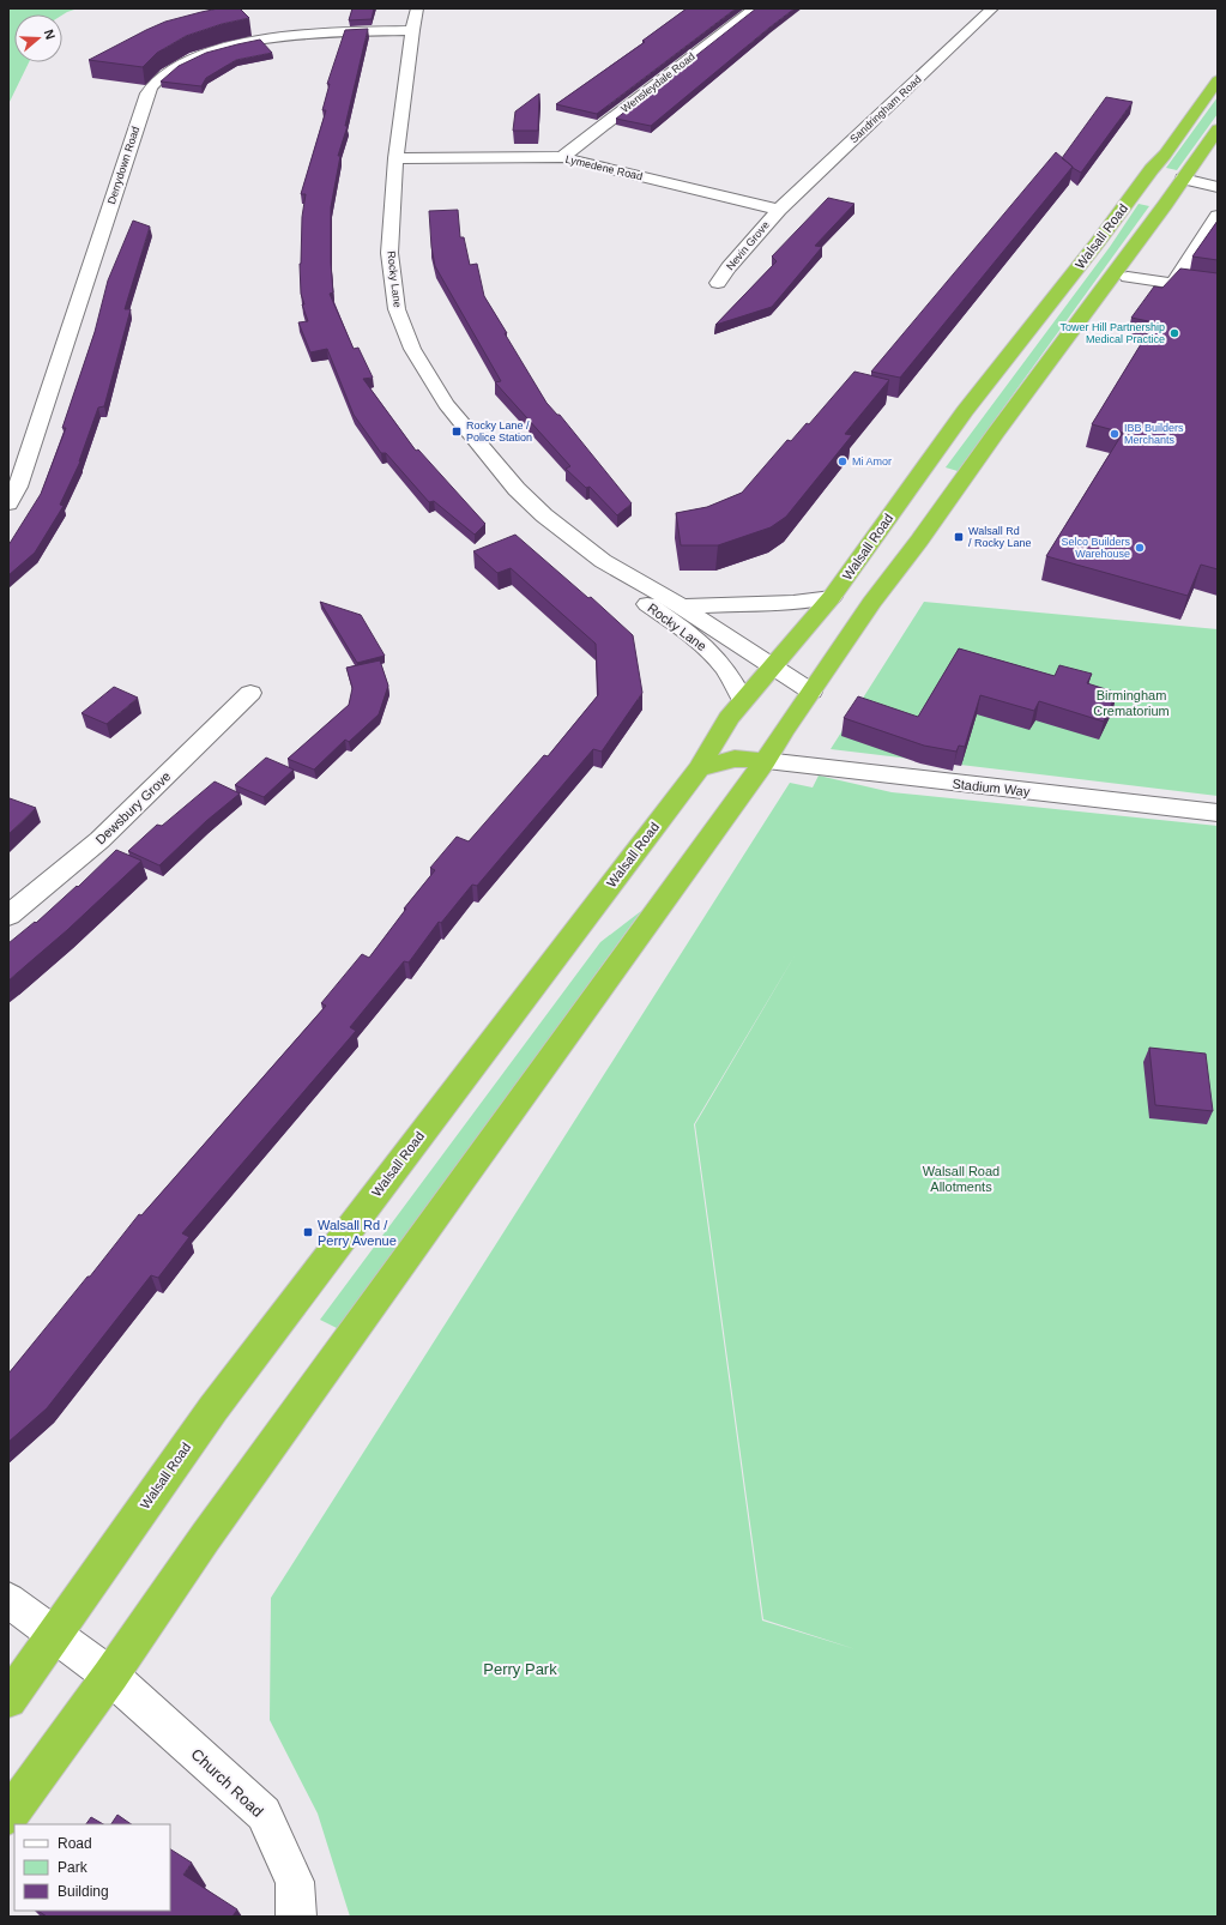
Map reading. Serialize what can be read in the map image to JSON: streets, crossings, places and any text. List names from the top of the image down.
{
  "streets": {
    "highway": ["Walsall Road"],
    "street": [
      "Wensleydale Road",
      "Sandringham Road",
      "Derrydown Road",
      "Lymedene Road",
      "Nevin Grove",
      "Rocky Lane",
      "Stadium Way",
      "Dewsbury Grove",
      "Church Road"
    ]
  },
  "crossings": [
    ["Wensleydale Road", "Lymedene Road"],
    ["Sandringham Road", "Lymedene Road"],
    ["Sandringham Road", "Nevin Grove"],
    ["Derrydown Road", "Rocky Lane"],
    ["Lymedene Road", "Nevin Grove"],
    ["Lymedene Road", "Rocky Lane"],
    ["Walsall Road", "Rocky Lane"]
  ],
  "parks": ["Birmingham Crematorium", "Walsall Road Allotments", "Perry Park"],
  "places": {
    "other": [
      "Tower Hill Partnership Medical Practice",
      "IBB Builders Merchants",
      "Mi Amor",
      "Selco Builders Warehouse"
    ],
    "transit": ["Rocky Lane / Police Station", "Walsall Rd / Rocky Lane", "Walsall Rd / Perry Avenue"]
  },
  "legend": ["Road", "Park", "Building"],
  "north": "right"
}
